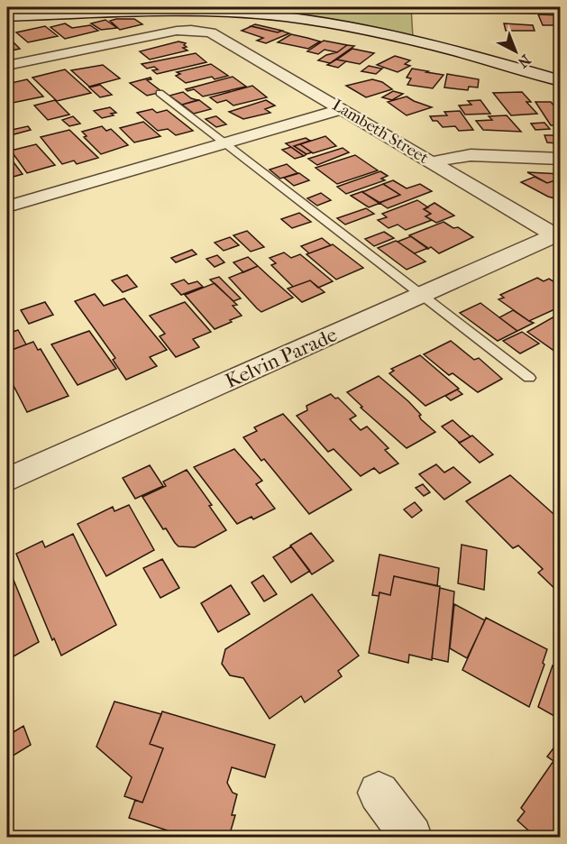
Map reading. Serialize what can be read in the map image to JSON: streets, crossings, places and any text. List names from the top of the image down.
{
  "streets": {
    "street": ["Lambeth Street", "Kelvin Parade"]
  },
  "crossings": [
    ["Lambeth Street", "Kelvin Parade"]
  ],
  "north": "bottom right"
}
